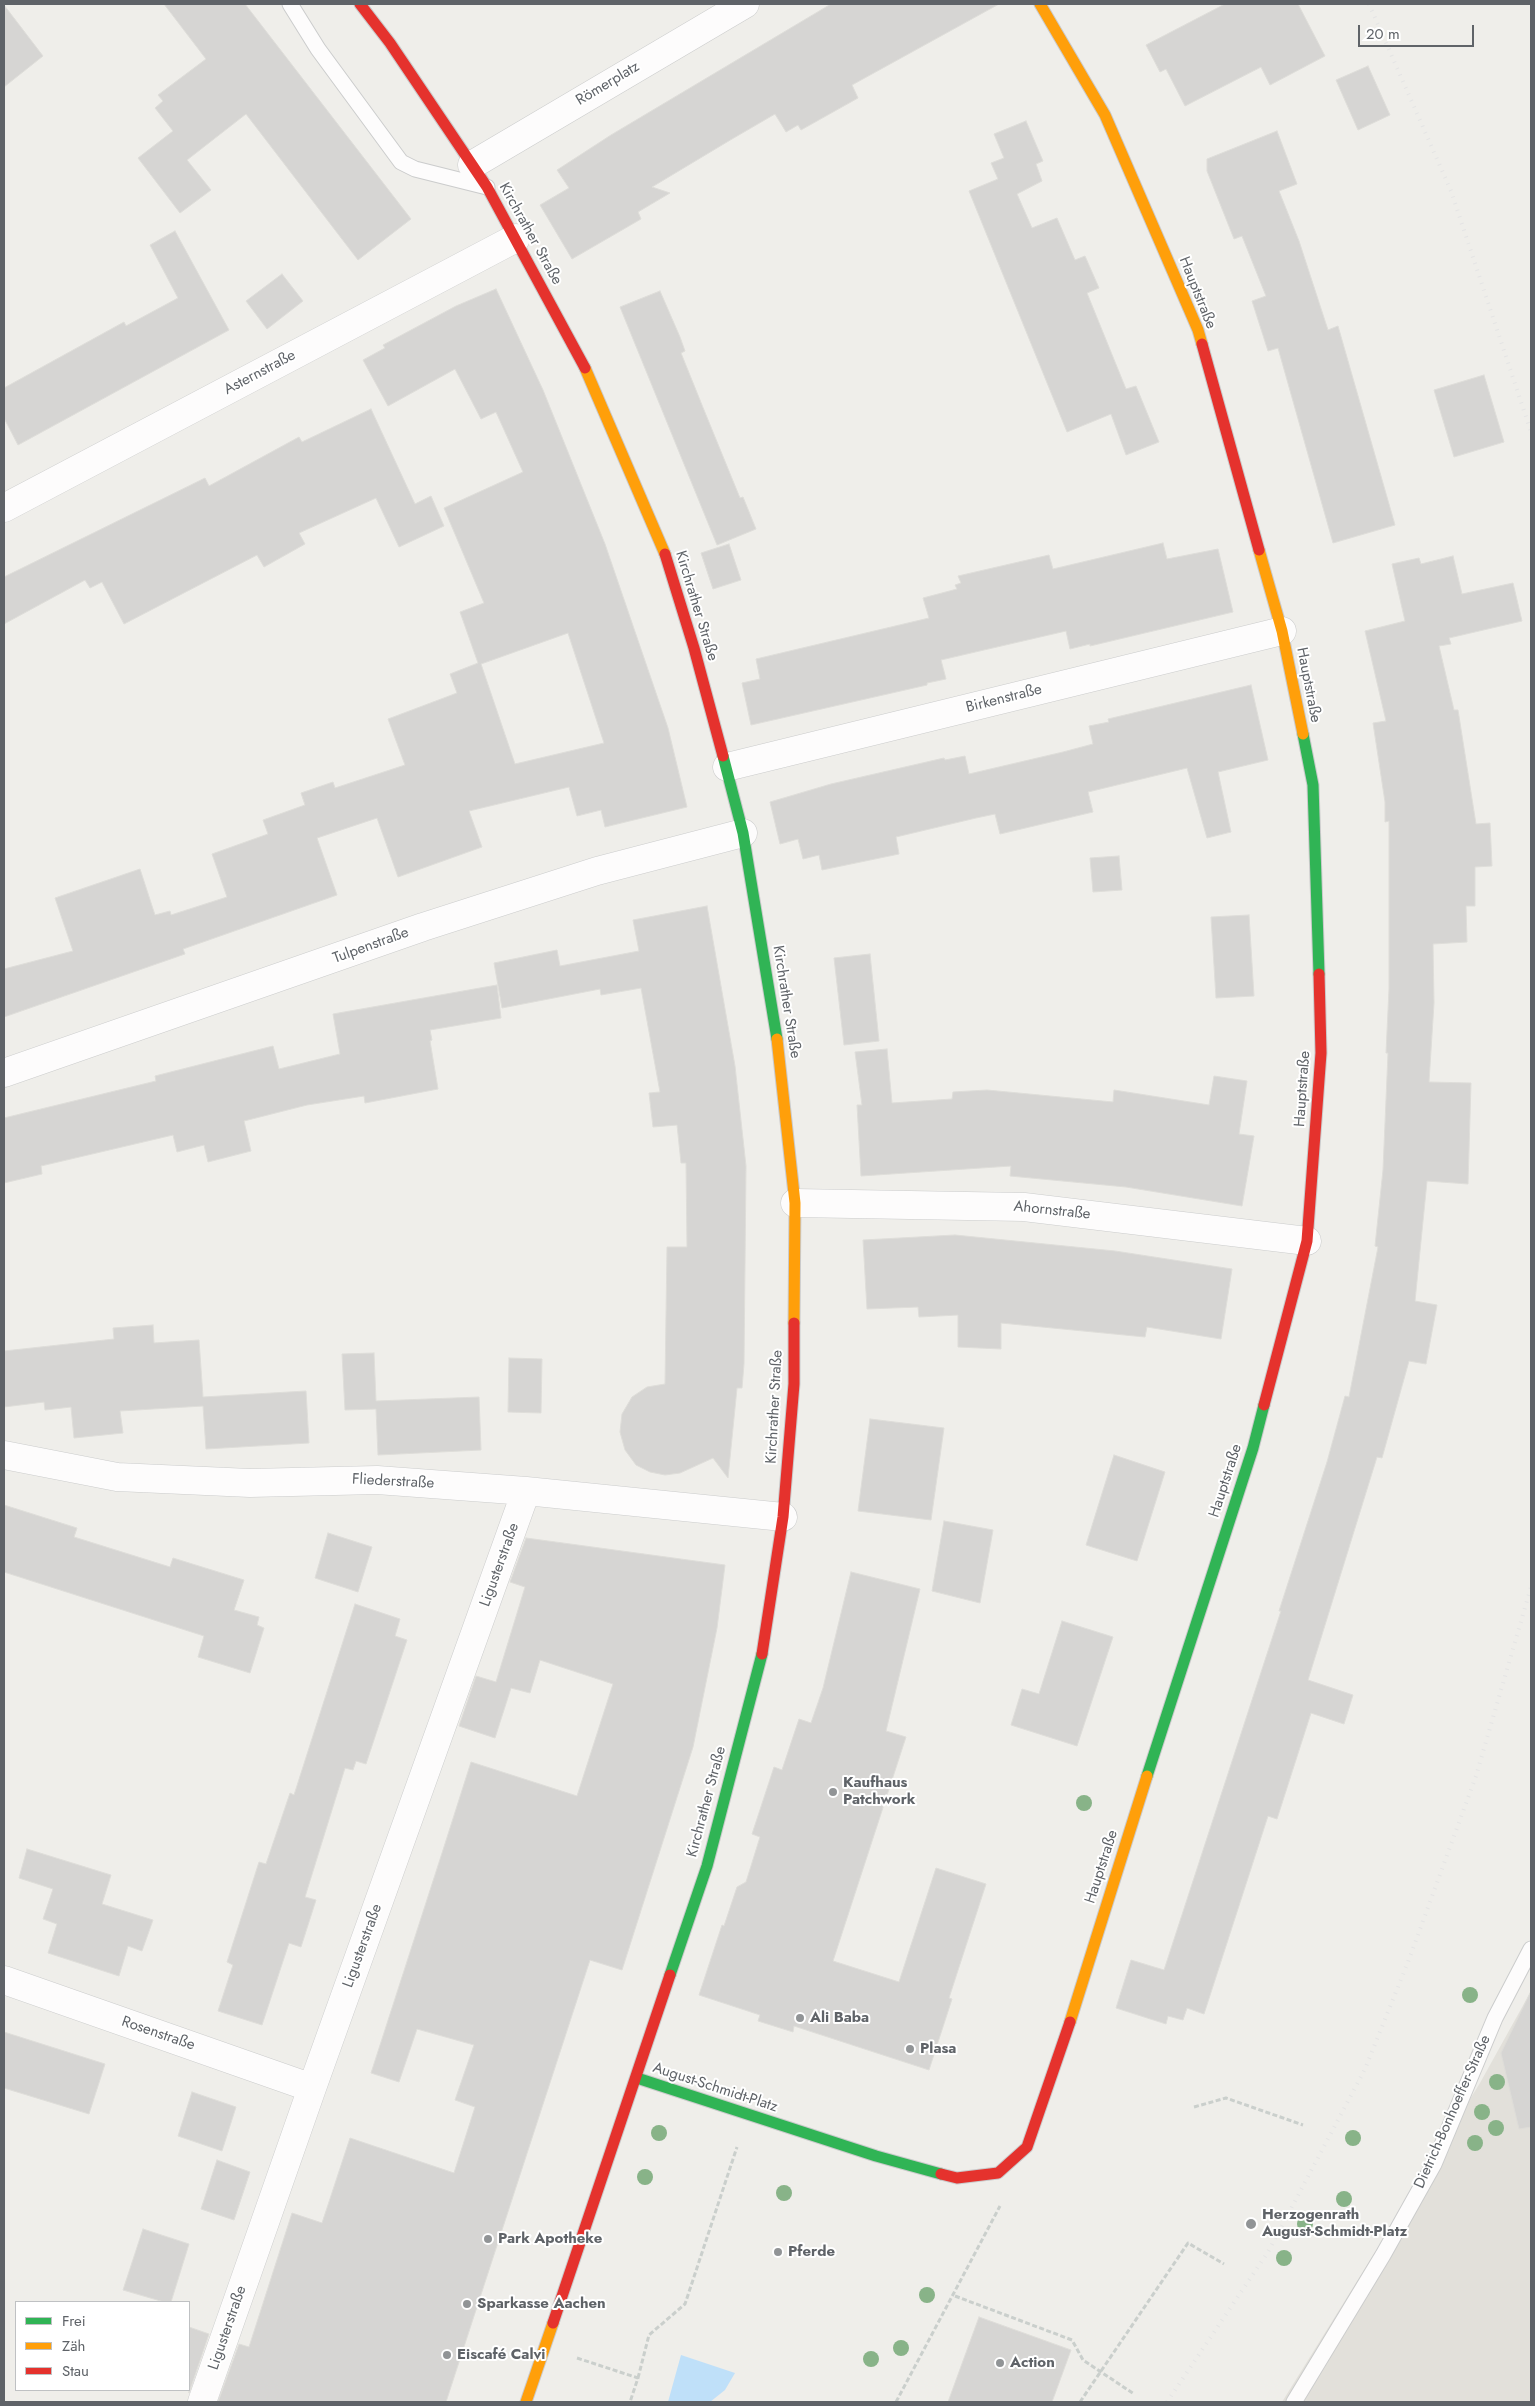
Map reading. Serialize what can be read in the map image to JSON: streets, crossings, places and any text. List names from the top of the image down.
{
  "streets": {
    "street": [
      "Römerplatz",
      "Kirchrather Straße",
      "Hauptstraße",
      "Asternstraße",
      "Birkenstraße",
      "Tulpenstraße",
      "Ahornstraße",
      "Fliederstraße",
      "Ligusterstraße",
      "Rosenstraße",
      "August-Schmidt-Platz"
    ],
    "lane": ["Dietrich-Bonhoeffer-Straße"]
  },
  "crossings": [
    ["Römerplatz", "Kirchrather Straße"],
    ["Kirchrather Straße", "Asternstraße"],
    ["Kirchrather Straße", "Birkenstraße"],
    ["Kirchrather Straße", "Tulpenstraße"],
    ["Kirchrather Straße", "Ahornstraße"],
    ["Kirchrather Straße", "Fliederstraße"],
    ["Kirchrather Straße", "August-Schmidt-Platz"],
    ["Hauptstraße", "Birkenstraße"],
    ["Hauptstraße", "Ahornstraße"],
    ["Hauptstraße", "August-Schmidt-Platz"],
    ["Fliederstraße", "Ligusterstraße"],
    ["Ligusterstraße", "Rosenstraße"]
  ],
  "places": [
    "Kaufhaus Patchwork",
    "Ali Baba",
    "Plasa",
    "Herzogenrath August-Schmidt-Platz",
    "Park Apotheke",
    "Pferde",
    "Sparkasse Aachen",
    "Eiscafé Calvi",
    "Action"
  ],
  "legend": ["Frei", "Zäh", "Stau"],
  "scale_bar": "20 m"
}
